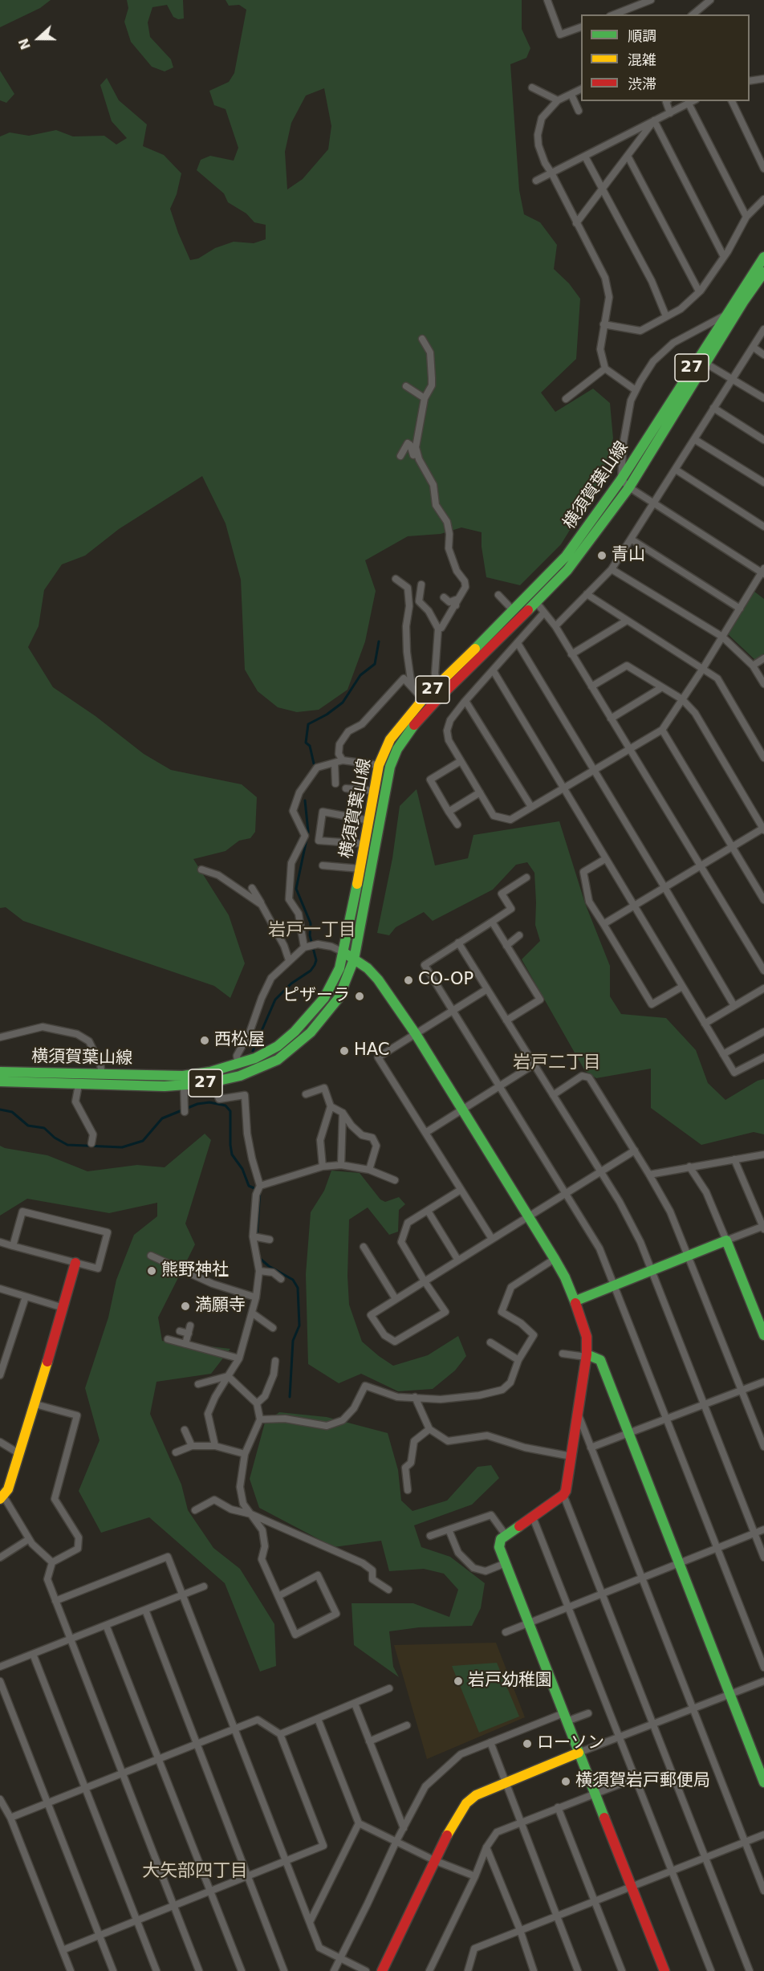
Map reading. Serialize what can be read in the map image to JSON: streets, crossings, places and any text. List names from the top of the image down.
{
  "streets": {
    "main road": ["27", "横須賀葉山線"]
  },
  "districts": ["岩戸一丁目", "岩戸二丁目", "大矢部四丁目"],
  "places": [
    "青山",
    "CO-OP",
    "ピザーラ",
    "西松屋",
    "HAC",
    "熊野神社",
    "満願寺",
    "岩戸幼稚園",
    "ローソン",
    "横須賀岩戸郵便局"
  ],
  "legend": ["順調", "混雑", "渋滞"],
  "north": "left"
}
